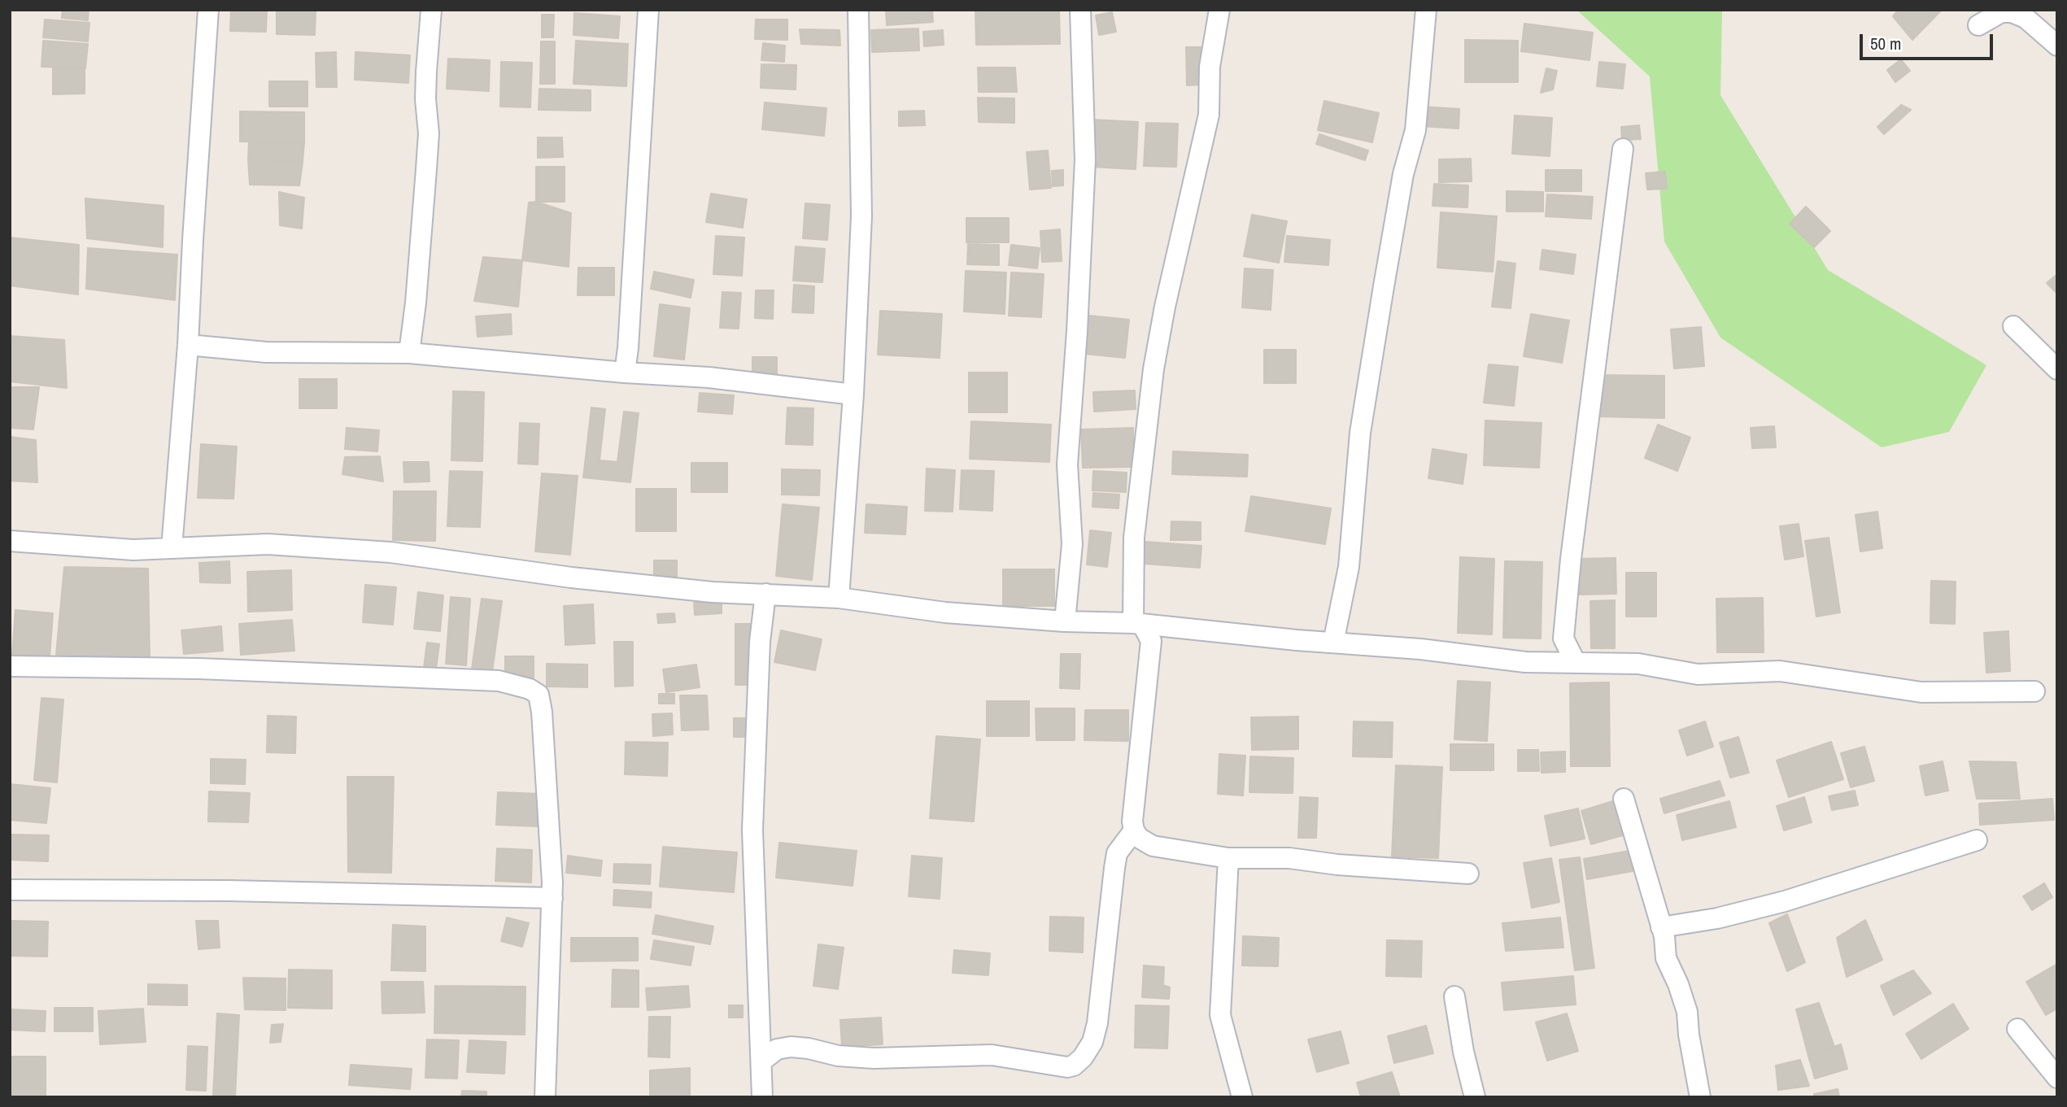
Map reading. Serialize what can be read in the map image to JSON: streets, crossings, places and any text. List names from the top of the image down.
{
  "scale_bar": "50 m"
}
